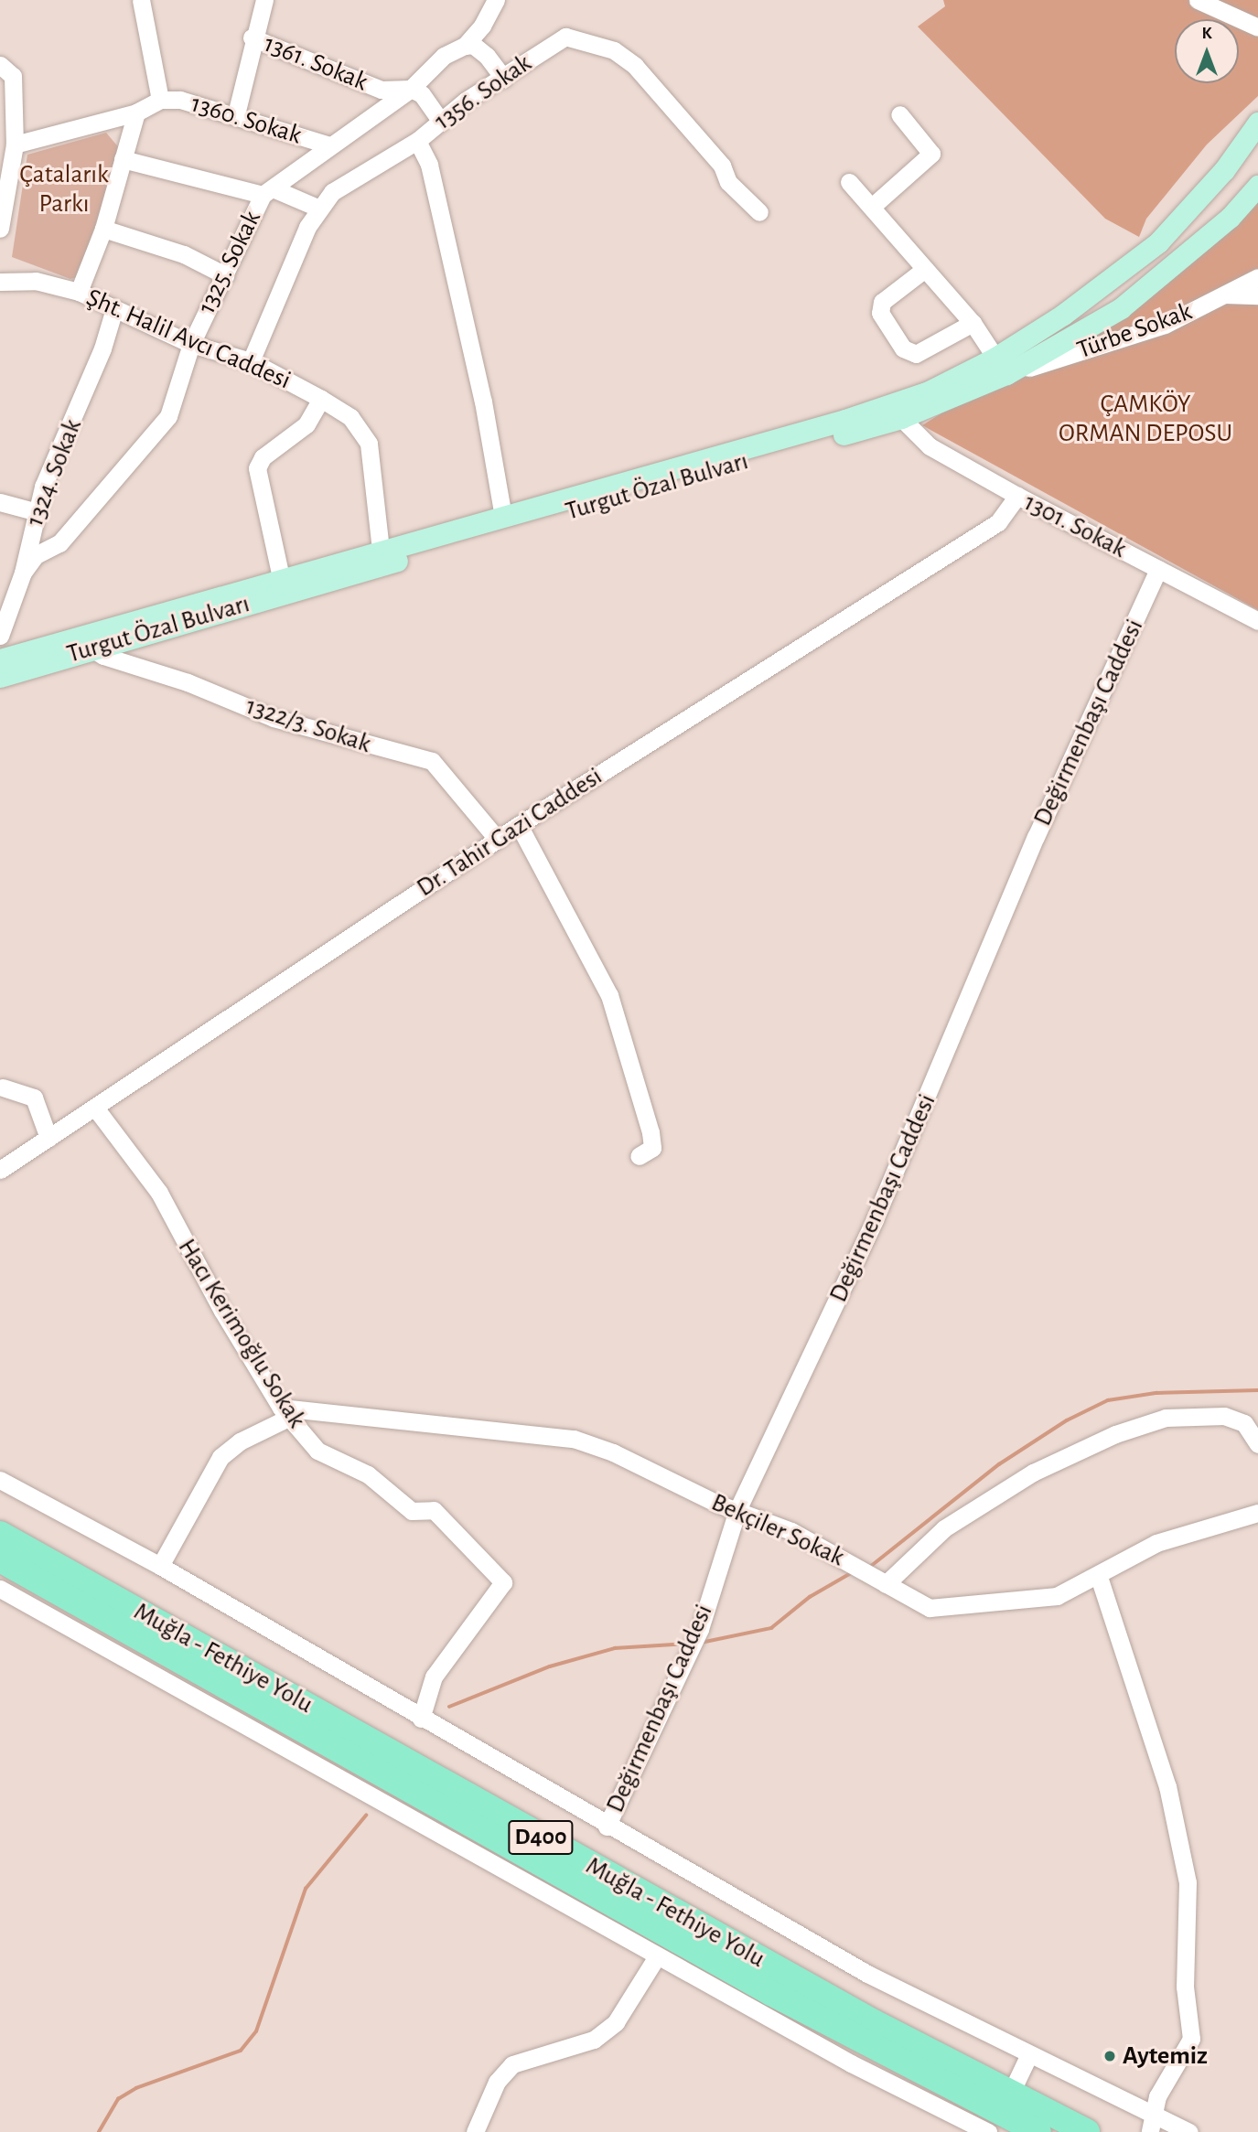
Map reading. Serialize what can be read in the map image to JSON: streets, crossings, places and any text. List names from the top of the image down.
{
  "streets": {
    "highway": ["Muğla - Fethiye Yolu", "D400"],
    "main road": ["Turgut Özal Bulvarı"],
    "street": [
      "1361. Sokak",
      "1356. Sokak",
      "1360. Sokak",
      "1325. Sokak",
      "Türbe Sokak",
      "Şht. Halil Avcı Caddesi",
      "1324. Sokak",
      "1301. Sokak",
      "Değirmenbaşı Caddesi",
      "1322/3. Sokak",
      "Dr. Tahir Gazi Caddesi",
      "Hacı Kerimoğlu Sokak",
      "Bekçiler Sokak"
    ]
  },
  "crossings": [
    ["1361. Sokak", "1325. Sokak"],
    ["1356. Sokak", "Şht. Halil Avcı Caddesi"],
    ["1360. Sokak", "1325. Sokak"],
    ["1325. Sokak", "Şht. Halil Avcı Caddesi"],
    ["1325. Sokak", "1324. Sokak"],
    ["Türbe Sokak", "Turgut Özal Bulvarı"],
    ["Şht. Halil Avcı Caddesi", "1324. Sokak"],
    ["Turgut Özal Bulvarı", "1301. Sokak"],
    ["Turgut Özal Bulvarı", "1322/3. Sokak"],
    ["1301. Sokak", "Değirmenbaşı Caddesi"],
    ["1301. Sokak", "Dr. Tahir Gazi Caddesi"],
    ["Değirmenbaşı Caddesi", "Bekçiler Sokak"],
    ["1322/3. Sokak", "Dr. Tahir Gazi Caddesi"],
    ["Dr. Tahir Gazi Caddesi", "Hacı Kerimoğlu Sokak"],
    ["Hacı Kerimoğlu Sokak", "Bekçiler Sokak"]
  ],
  "parks": ["Çatalarık Parkı", "ÇAMKÖY ORMAN DEPOSU"],
  "places": ["Aytemiz"],
  "north": "top"
}
